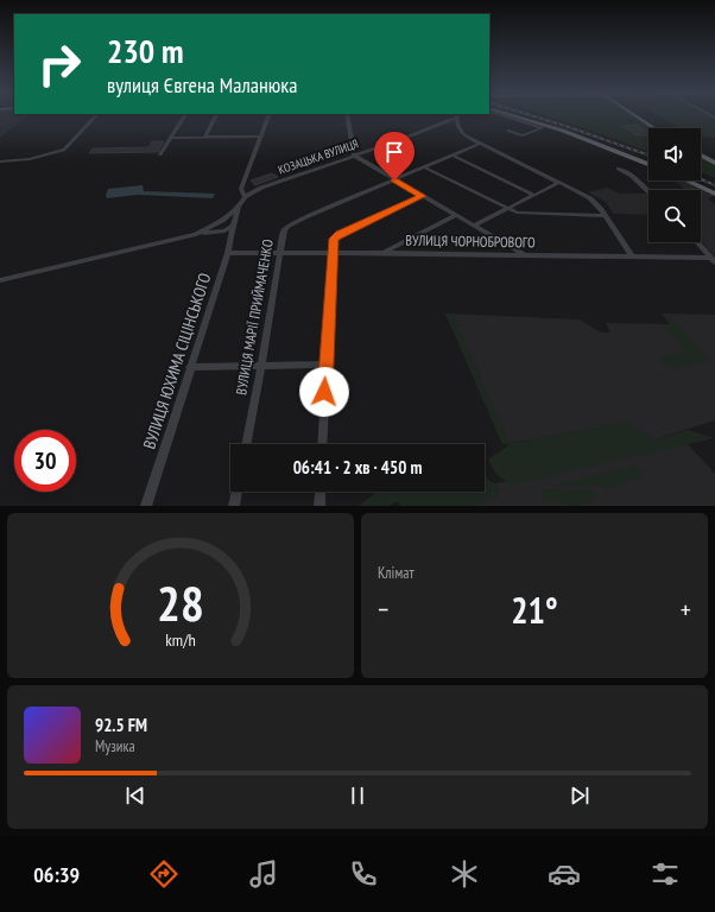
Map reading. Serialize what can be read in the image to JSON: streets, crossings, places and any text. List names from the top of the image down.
{
  "streets": {
    "street": [
      "КОЗАЦЬКА ВУЛИЦЯ",
      "ВУЛИЦЯ ЧОРНОБРОВОГО",
      "ВУЛИЦЯ МАРІЇ ПРИЙМАЧЕНКО",
      "ВУЛИЦЯ ЮХИМА СІЦІНСЬКОГО"
    ]
  },
  "crossings": [
    ["КОЗАЦЬКА ВУЛИЦЯ", "ВУЛИЦЯ ЮХИМА СІЦІНСЬКОГО"],
    ["ВУЛИЦЯ ЧОРНОБРОВОГО", "ВУЛИЦЯ МАРІЇ ПРИЙМАЧЕНКО"],
    ["ВУЛИЦЯ ЧОРНОБРОВОГО", "ВУЛИЦЯ ЮХИМА СІЦІНСЬКОГО"]
  ],
  "page": {
    "turn": ["230 m", "вулиця Євгена Маланюка"],
    "limit": "30",
    "trip": "06:41 · 2 хв · 450 m",
    "tile": "Клімат",
    "heat": ["−", "21°", "+"],
    "song": ["92.5 FM", "Музика"],
    "tabs": "06:39",
    "gauge": ["28", "km/h"]
  }
}
